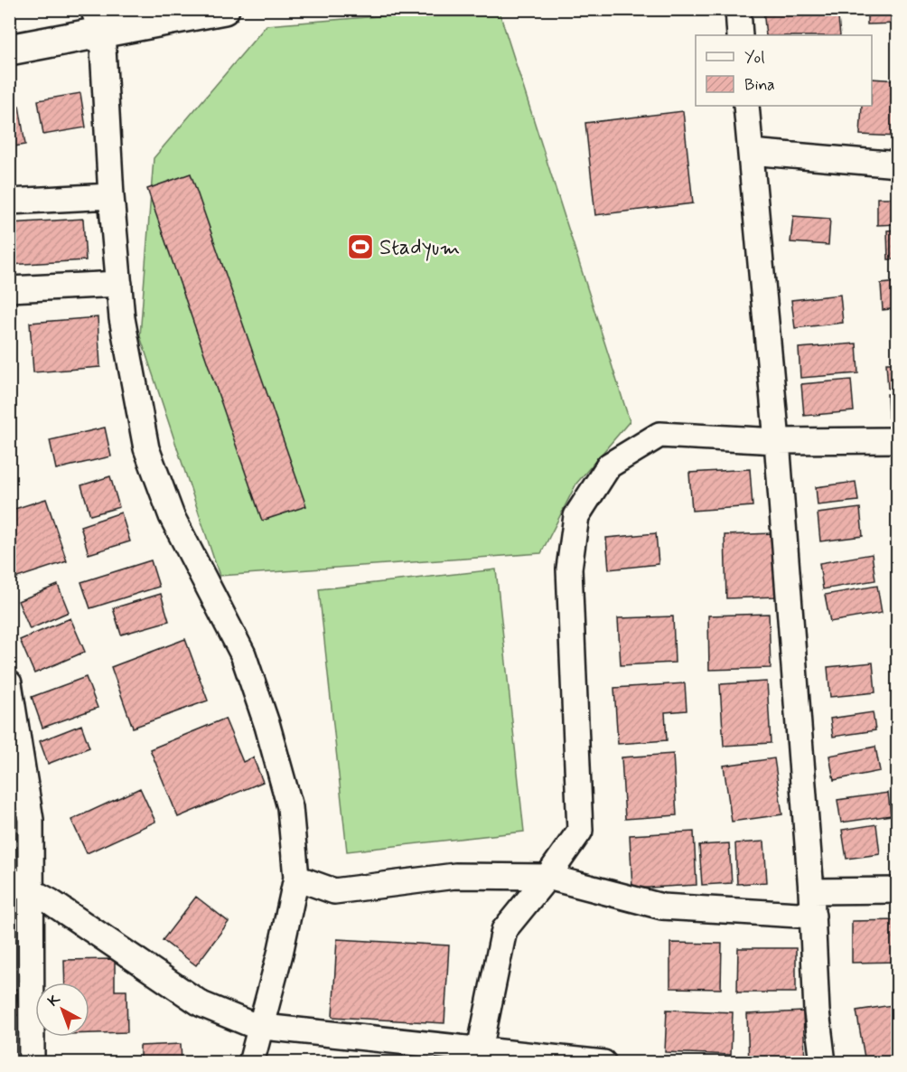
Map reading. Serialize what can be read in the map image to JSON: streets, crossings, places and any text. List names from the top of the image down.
{
  "places": {
    "sports": ["Stadyum"]
  },
  "legend": ["Yol", "Bina"],
  "north": "top left"
}
